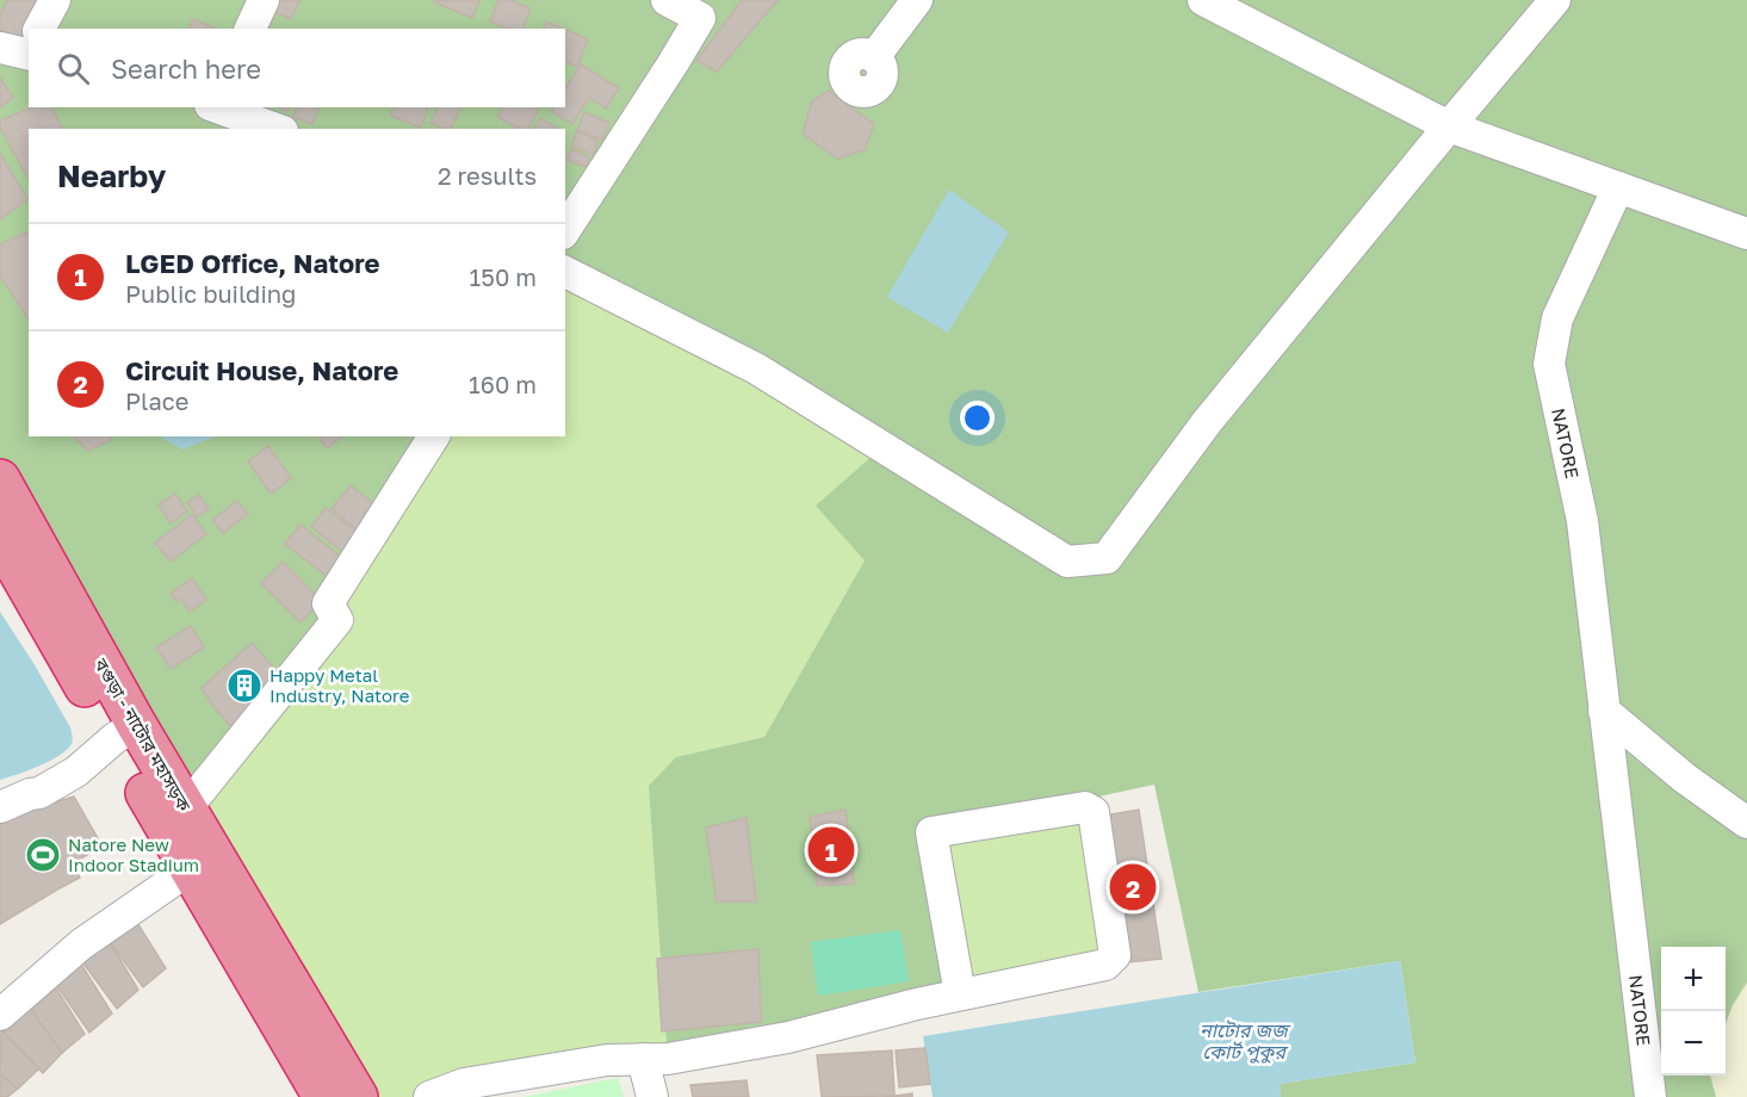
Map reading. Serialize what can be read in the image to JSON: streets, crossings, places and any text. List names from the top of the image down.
{
  "streets": {
    "highway": ["বগুড়া - নাটোর মহাসড়ক"],
    "street": ["NATORE"]
  },
  "water": ["নাটোর জজ কোর্ট পুকুর"],
  "places": {
    "building": ["Happy Metal Industry, Natore"],
    "sports": ["Natore New Indoor Stadium"]
  },
  "page": {
    "search": "Search here",
    "heading": ["Nearby", "2 results"],
    "list": [
      {
        "mark": "1",
        "name": "LGED Office, Natore",
        "note": "Public building",
        "value": "150 m"
      },
      {
        "mark": "2",
        "name": "Circuit House, Natore",
        "note": "Place",
        "value": "160 m"
      }
    ],
    "pins": ["1", "2"],
    "map_buttons": ["+", "−"]
  }
}
